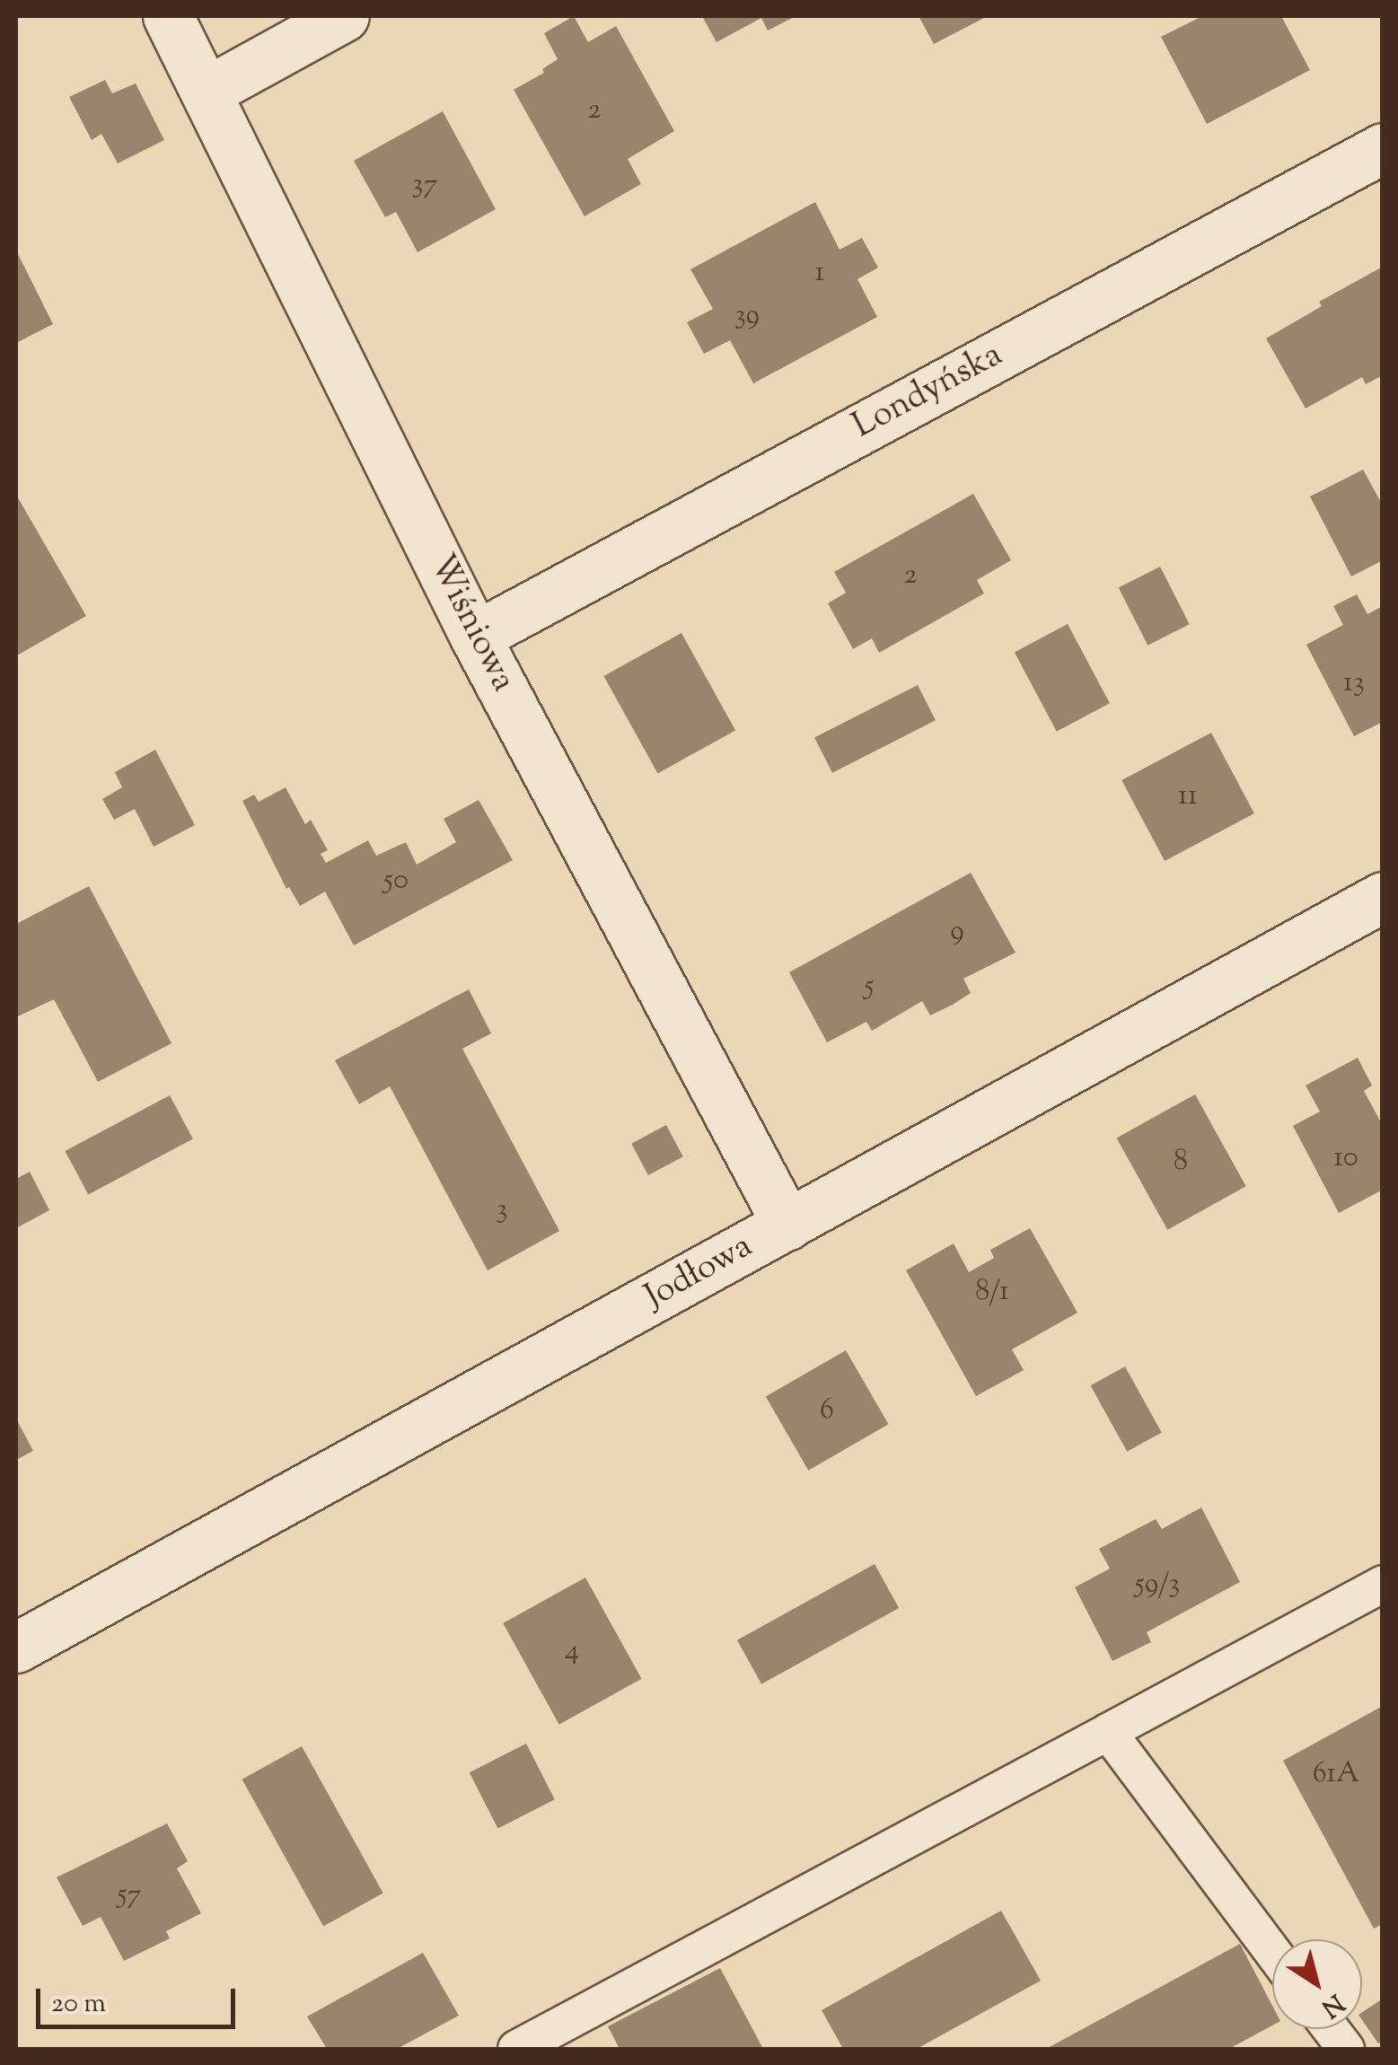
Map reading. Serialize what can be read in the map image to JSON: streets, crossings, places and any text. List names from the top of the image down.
{
  "streets": {
    "street": ["Londyńska", "Wiśniowa", "Jodłowa"]
  },
  "crossings": [
    ["Londyńska", "Wiśniowa"],
    ["Wiśniowa", "Jodłowa"]
  ],
  "house_numbers": [
    "2",
    "37",
    "1",
    "39",
    "2",
    "13",
    "11",
    "50",
    "9",
    "5",
    "10",
    "8",
    "3",
    "8/1",
    "6",
    "59/3",
    "4",
    "61A",
    "57"
  ],
  "scale_bar": "20 m",
  "north": "bottom right"
}
